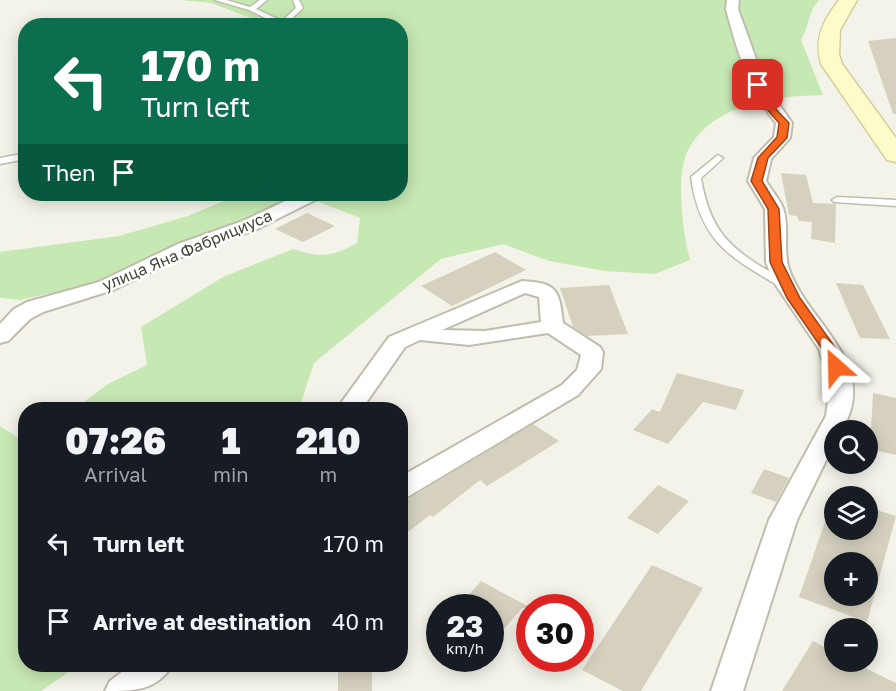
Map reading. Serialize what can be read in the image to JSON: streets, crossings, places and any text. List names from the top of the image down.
{
  "streets": {
    "street": ["улица Яна Фабрициуса"]
  },
  "page": {
    "turn": ["170 m", "Turn left"],
    "then": "Then",
    "eta": [
      "07:26",
      "Arrival",
      "1",
      "min",
      "210",
      "m"
    ],
    "map_buttons": ["+", "−"],
    "list": [
      {
        "name": "Turn left",
        "value": "170 m"
      },
      {
        "name": "Arrive at destination",
        "value": "40 m"
      }
    ],
    "speed": "23 km/h",
    "limit": "30"
  }
}
